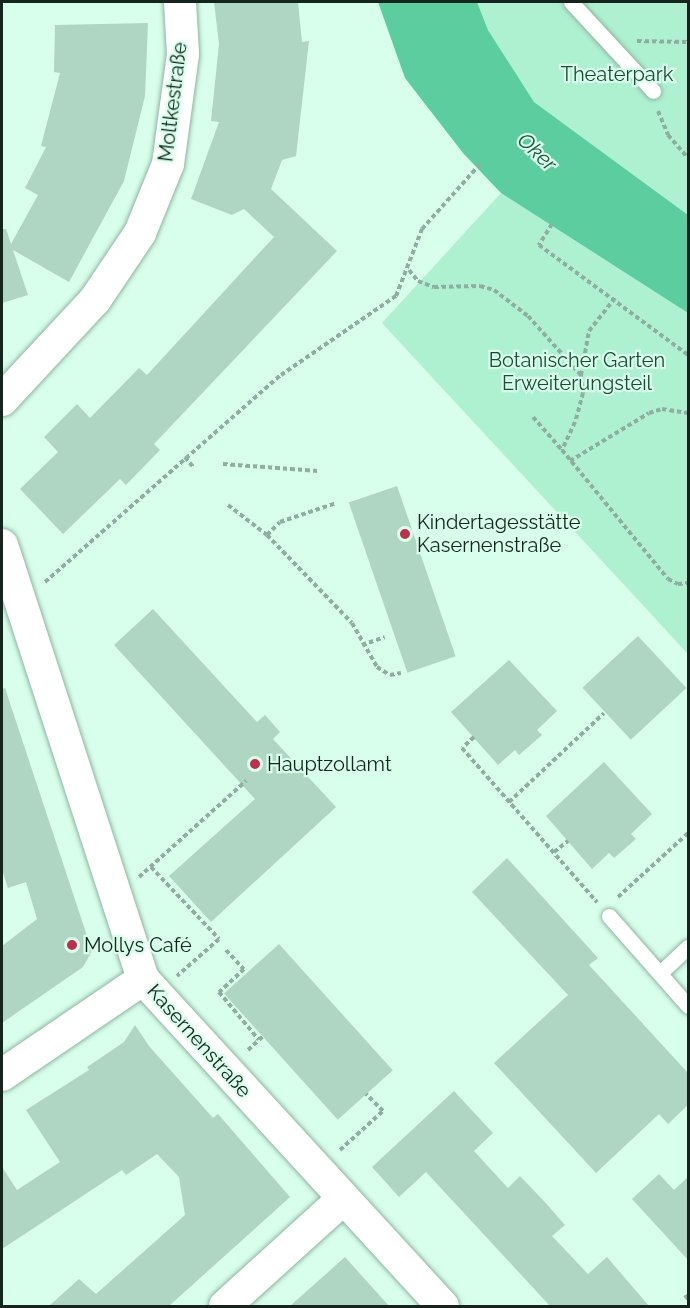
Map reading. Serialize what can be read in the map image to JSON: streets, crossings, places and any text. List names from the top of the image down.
{
  "streets": {
    "street": ["Moltkestraße", "Kasernenstraße"]
  },
  "water": ["Oker"],
  "parks": ["Theaterpark", "Botanischer Garten Erweiterungsteil"],
  "places": ["Kindertagesstätte Kasernenstraße", "Hauptzollamt", "Mollys Café"]
}
